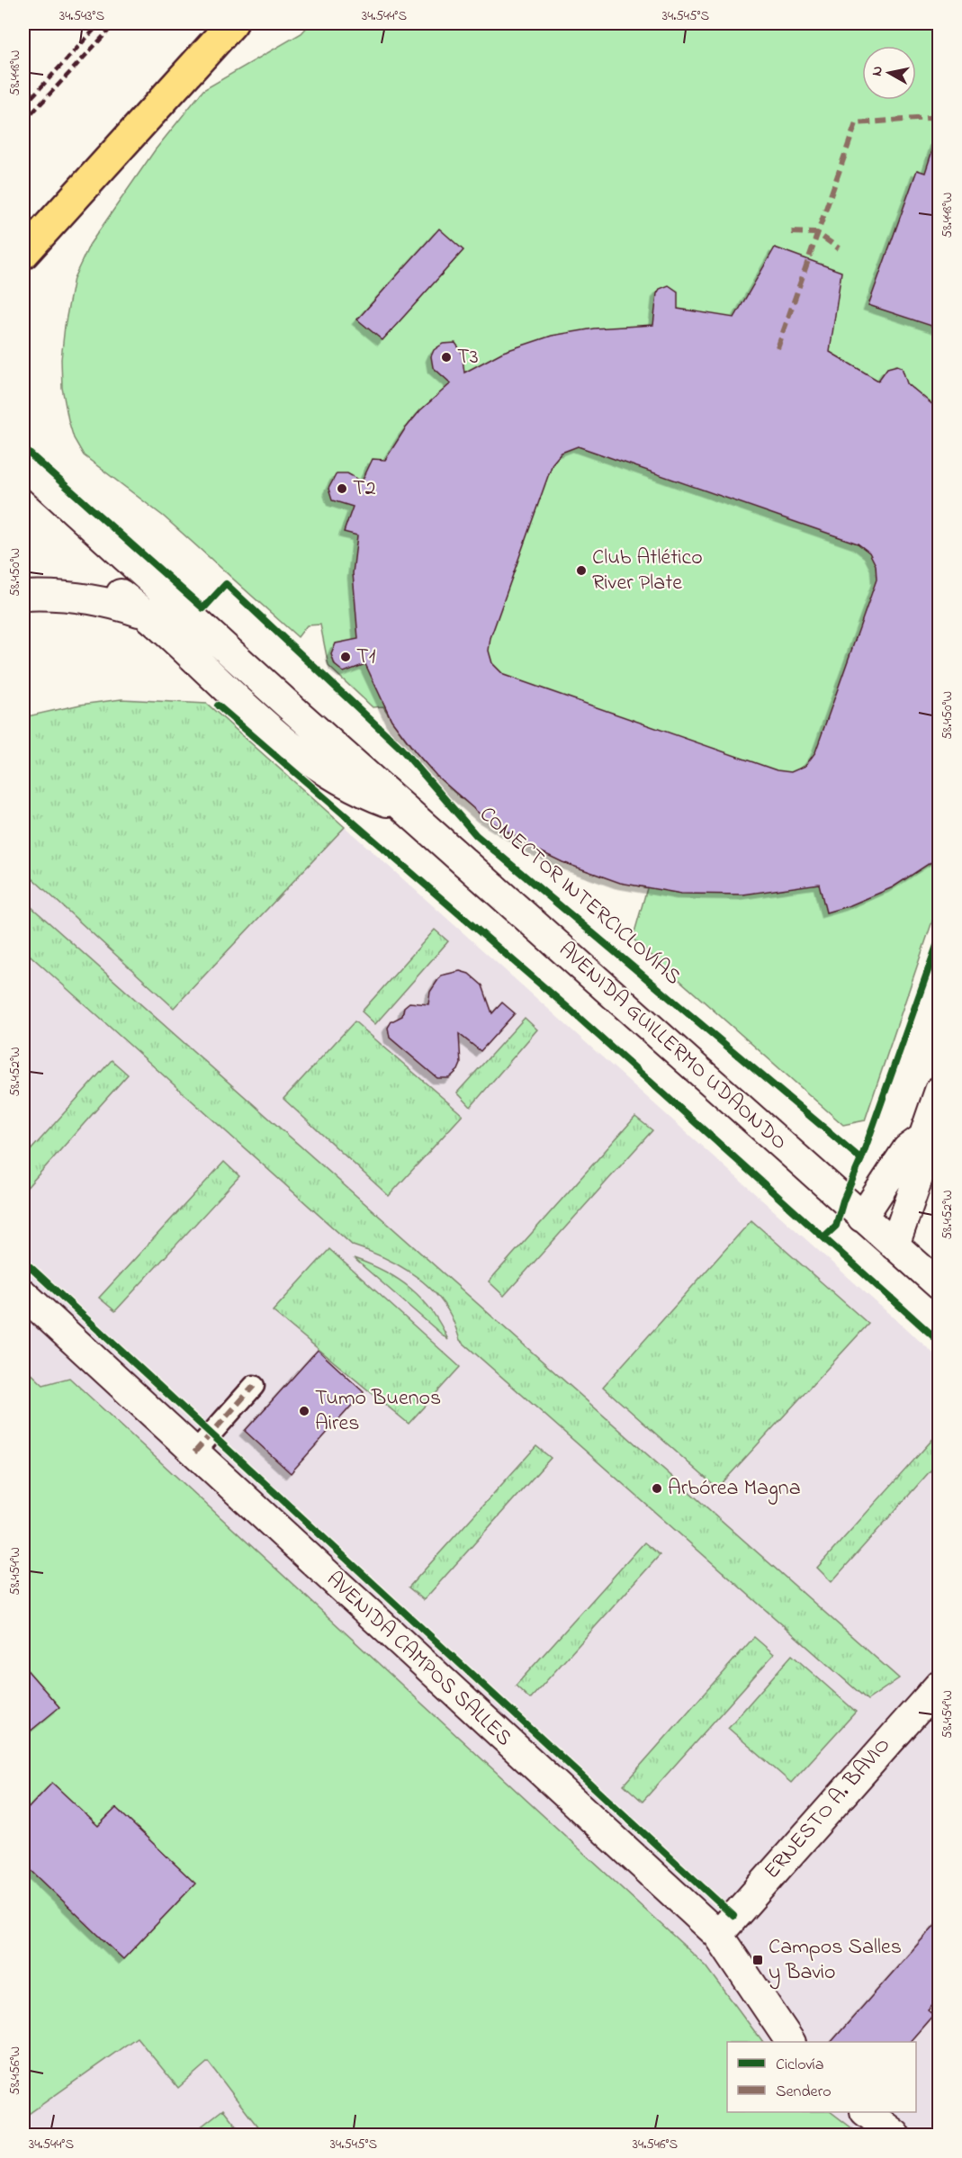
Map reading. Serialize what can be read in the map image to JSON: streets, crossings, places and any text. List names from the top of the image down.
{
  "streets": {
    "main road": ["AVENIDA GUILLERMO UDAONDO", "AVENIDA CAMPOS SALLES", "ERNESTO A. BAVIO"],
    "cycle path": ["CONECTOR INTERCICLOVÍAS"]
  },
  "crossings": [
    ["AVENIDA CAMPOS SALLES", "ERNESTO A. BAVIO"]
  ],
  "places": {
    "other": [
      "T3",
      "T2",
      "Club Atlético River Plate",
      "T1",
      "Tumo Buenos Aires",
      "Arbórea Magna"
    ],
    "transit": ["Campos Salles y Bavio"]
  },
  "legend": ["Ciclovía", "Sendero"],
  "north": "left",
  "coordinates": [
    "34.543°S",
    "34.544°S",
    "34.545°S",
    "58.448°W",
    "58.450°W",
    "58.452°W",
    "58.454°W",
    "58.456°W",
    "34.546°S"
  ]
}
